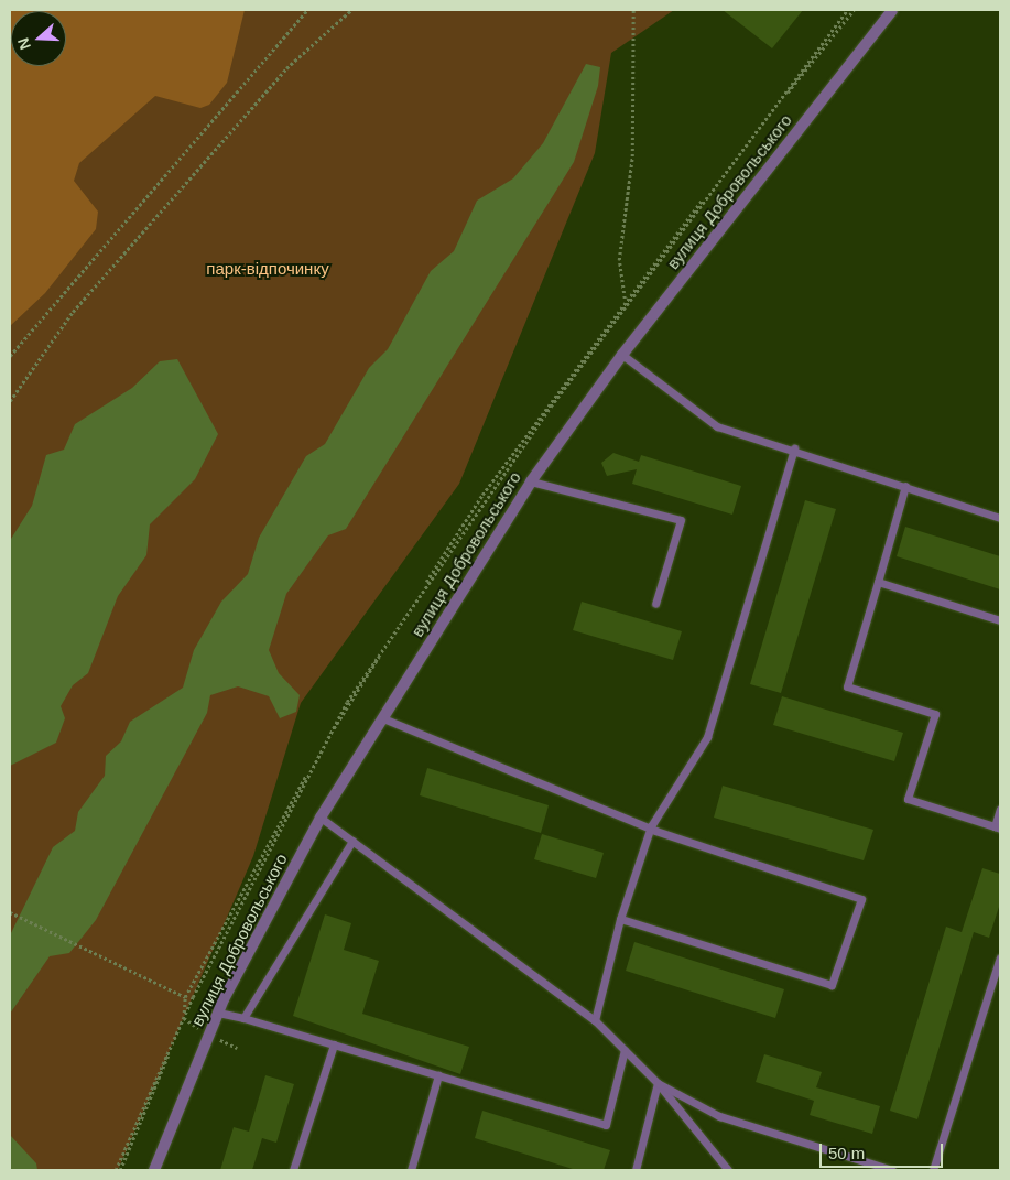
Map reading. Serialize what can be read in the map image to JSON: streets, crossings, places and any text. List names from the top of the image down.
{
  "streets": {
    "street": ["вулиця Добровольського"]
  },
  "parks": ["парк-відпочинку"],
  "scale_bar": "50 m",
  "north": "left"
}
